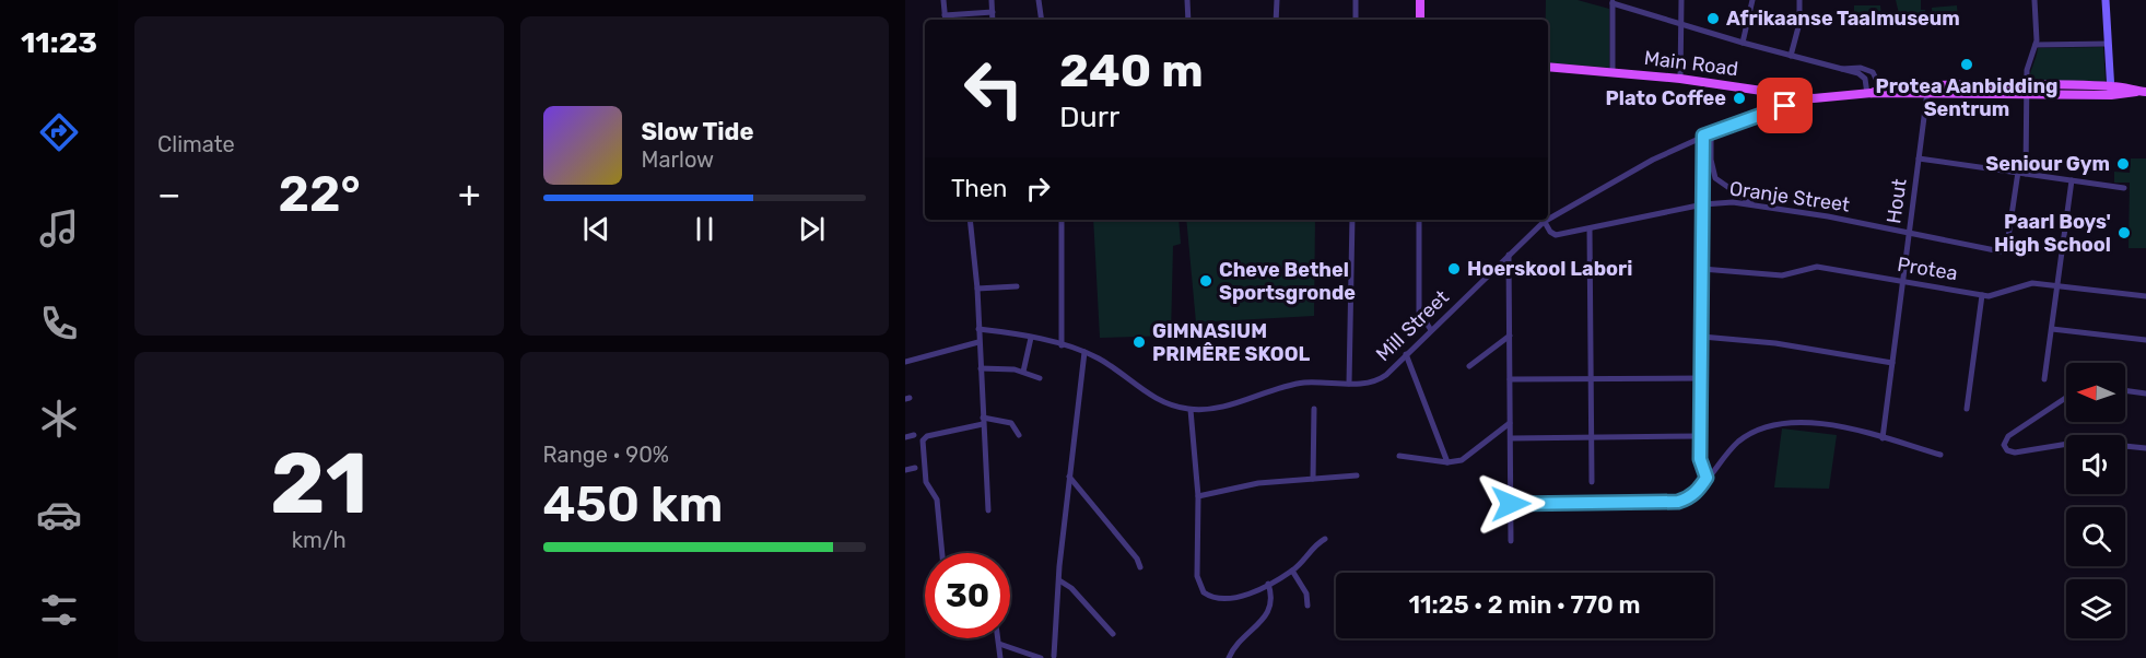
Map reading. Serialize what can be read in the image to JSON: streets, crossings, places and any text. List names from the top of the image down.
{
  "streets": {
    "main road": ["Main Road"],
    "street": [
      "Oranje Street",
      "Hout",
      "Protea",
      "Mill Street"
    ]
  },
  "crossings": [
    ["Main Road", "Hout"],
    ["Main Road", "Mill Street"],
    ["Oranje Street", "Hout"],
    ["Oranje Street", "Mill Street"],
    ["Hout", "Protea"]
  ],
  "places": [
    "Afrikaanse Taalmuseum",
    "Protea Aanbidding Sentrum",
    "Plato Coffee",
    "Seniour Gym",
    "Paarl Boys' High School",
    "Hoerskool Labori",
    "Cheve Bethel Sportsgronde",
    "GIMNASIUM PRIMÊRE SKOOL"
  ],
  "north": "left",
  "page": {
    "tabs": "11:23",
    "tile": [
      "Climate",
      ["21", "km/h"],
      ["Range · 90%", "450 km"]
    ],
    "turn": ["240 m", "Durr"],
    "song": ["Slow Tide", "Marlow"],
    "then": "Then",
    "heat": ["−", "22°", "+"],
    "limit": "30",
    "trip": "11:25 · 2 min · 770 m"
  }
}
